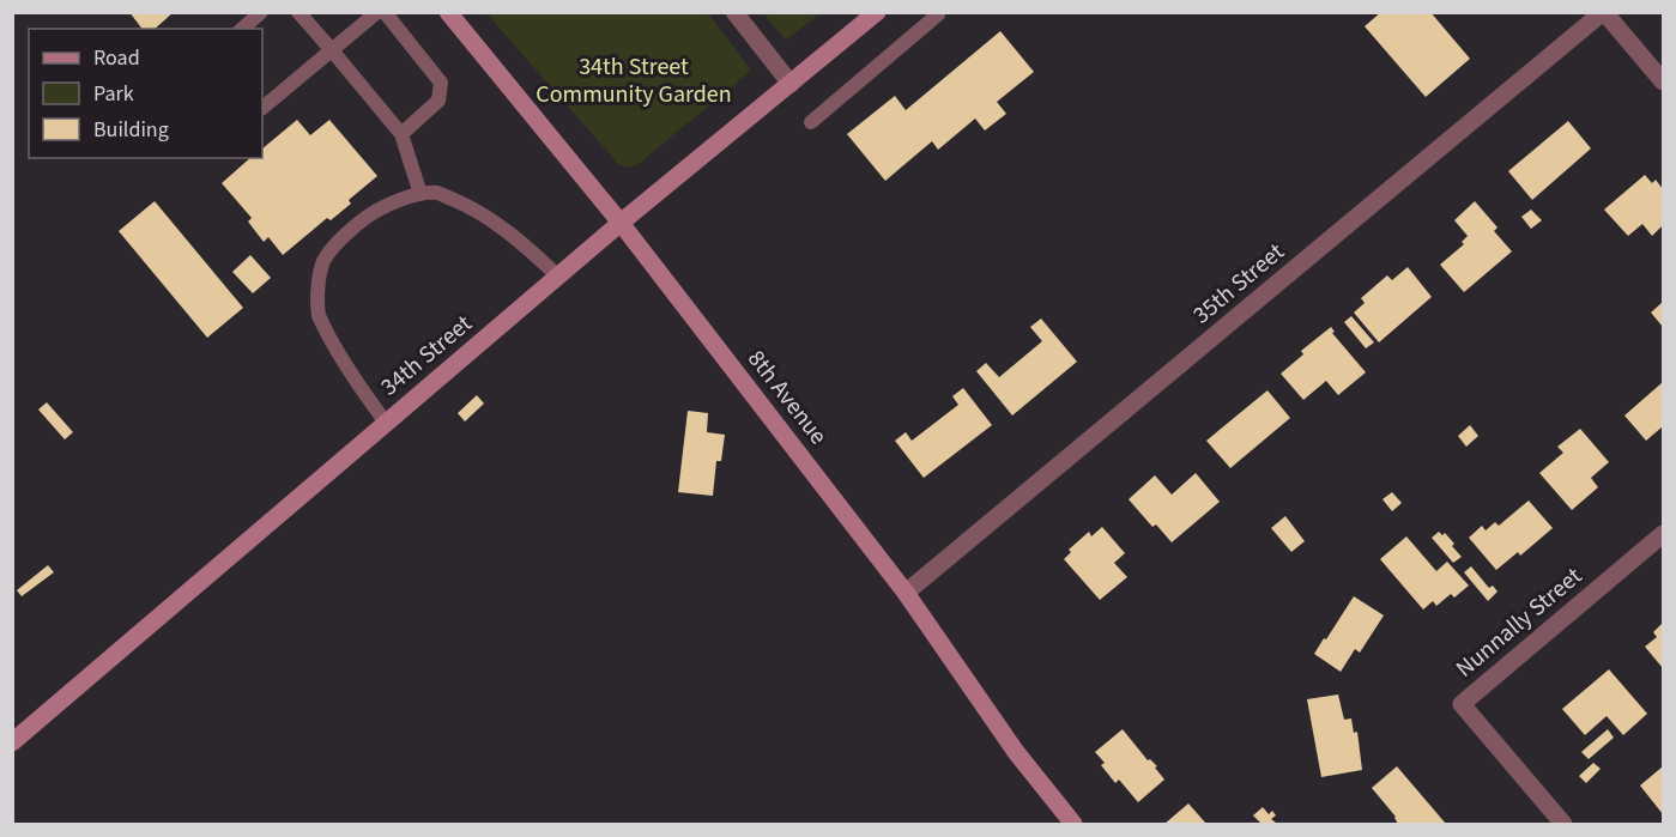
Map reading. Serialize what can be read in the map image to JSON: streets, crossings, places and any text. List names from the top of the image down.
{
  "streets": {
    "street": [
      "35th Street",
      "34th Street",
      "8th Avenue",
      "Nunnally Street"
    ]
  },
  "crossings": [
    ["35th Street", "8th Avenue"],
    ["34th Street", "8th Avenue"]
  ],
  "parks": ["34th Street Community Garden"],
  "legend": ["Road", "Park", "Building"]
}
